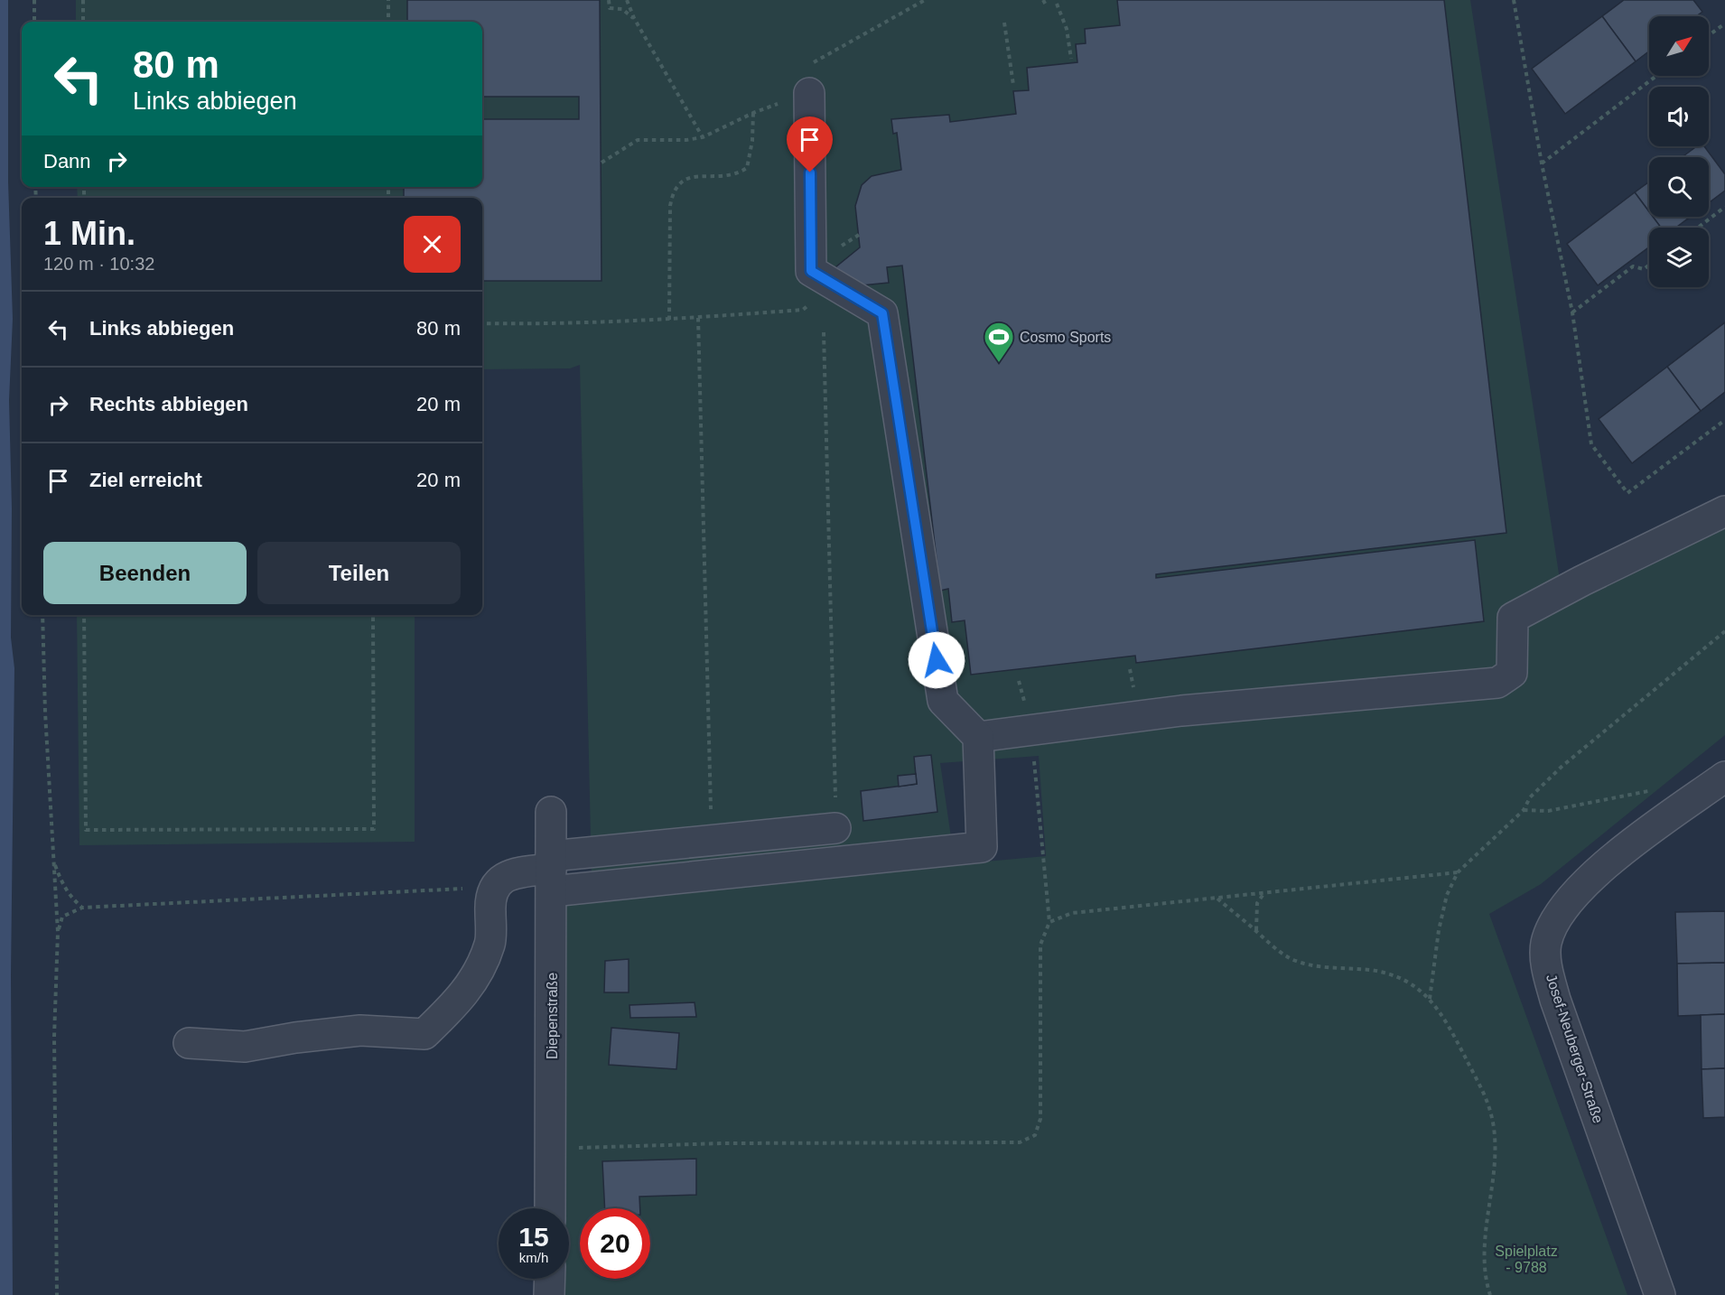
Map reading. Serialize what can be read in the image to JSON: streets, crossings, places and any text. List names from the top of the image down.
{
  "streets": {
    "street": ["Diepenstraße", "Josef-Neuberger-Straße"]
  },
  "parks": ["Spielplatz - 9788"],
  "places": {
    "sports": ["Cosmo Sports"]
  },
  "north": "top right",
  "page": {
    "turn": ["80 m", "Links abbiegen"],
    "then": "Dann",
    "heading": ["1 Min.", "120 m · 10:32"],
    "list": [
      {
        "name": "Links abbiegen",
        "value": "80 m"
      },
      {
        "name": "Rechts abbiegen",
        "value": "20 m"
      },
      {
        "name": "Ziel erreicht",
        "value": "20 m"
      }
    ],
    "buttons": ["Beenden", "Teilen"],
    "speed": "15 km/h",
    "limit": "20"
  }
}
